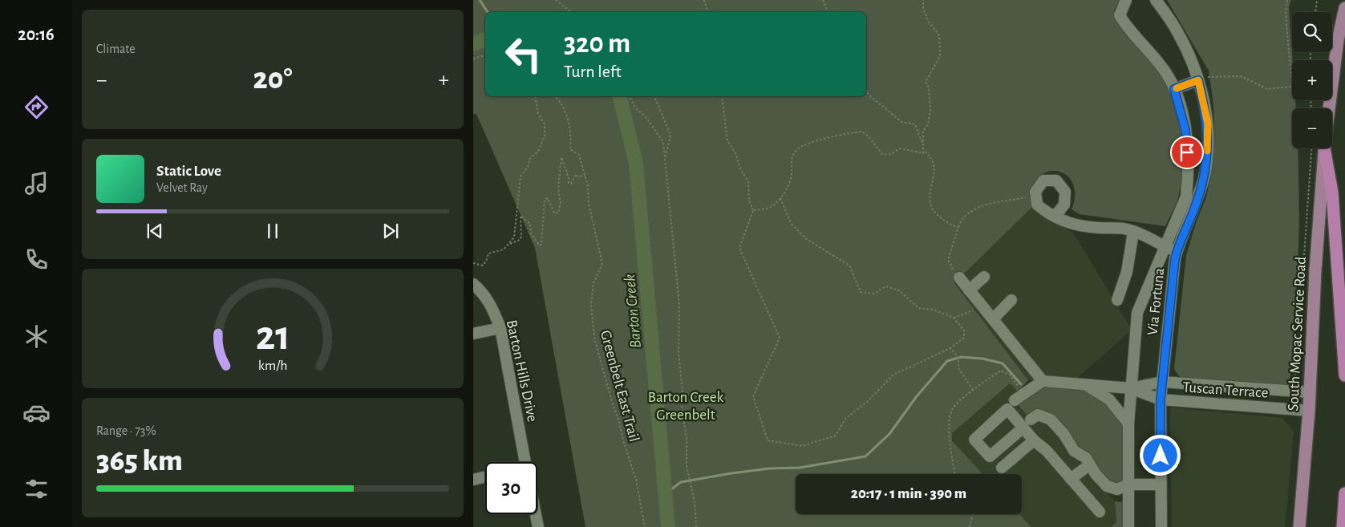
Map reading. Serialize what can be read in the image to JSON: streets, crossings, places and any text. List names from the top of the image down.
{
  "streets": {
    "main road": ["South Mopac Service Road"],
    "street": ["Via Fortuna", "Barton Hills Drive", "Tuscan Terrace"],
    "path": ["Greenbelt East Trail"]
  },
  "crossings": [
    ["Via Fortuna", "Tuscan Terrace"],
    ["South Mopac Service Road", "Tuscan Terrace"]
  ],
  "water": ["Barton Creek"],
  "parks": ["Barton Creek Greenbelt"],
  "page": {
    "tabs": "20:16",
    "tile": [
      "Climate",
      ["Range · 73%", "365 km"]
    ],
    "map_buttons": ["+", "−"],
    "turn": ["320 m", "Turn left"],
    "heat": ["−", "20°", "+"],
    "song": ["Static Love", "Velvet Ray"],
    "limit": "30",
    "trip": "20:17 · 1 min · 390 m",
    "gauge": ["21", "km/h"]
  }
}
